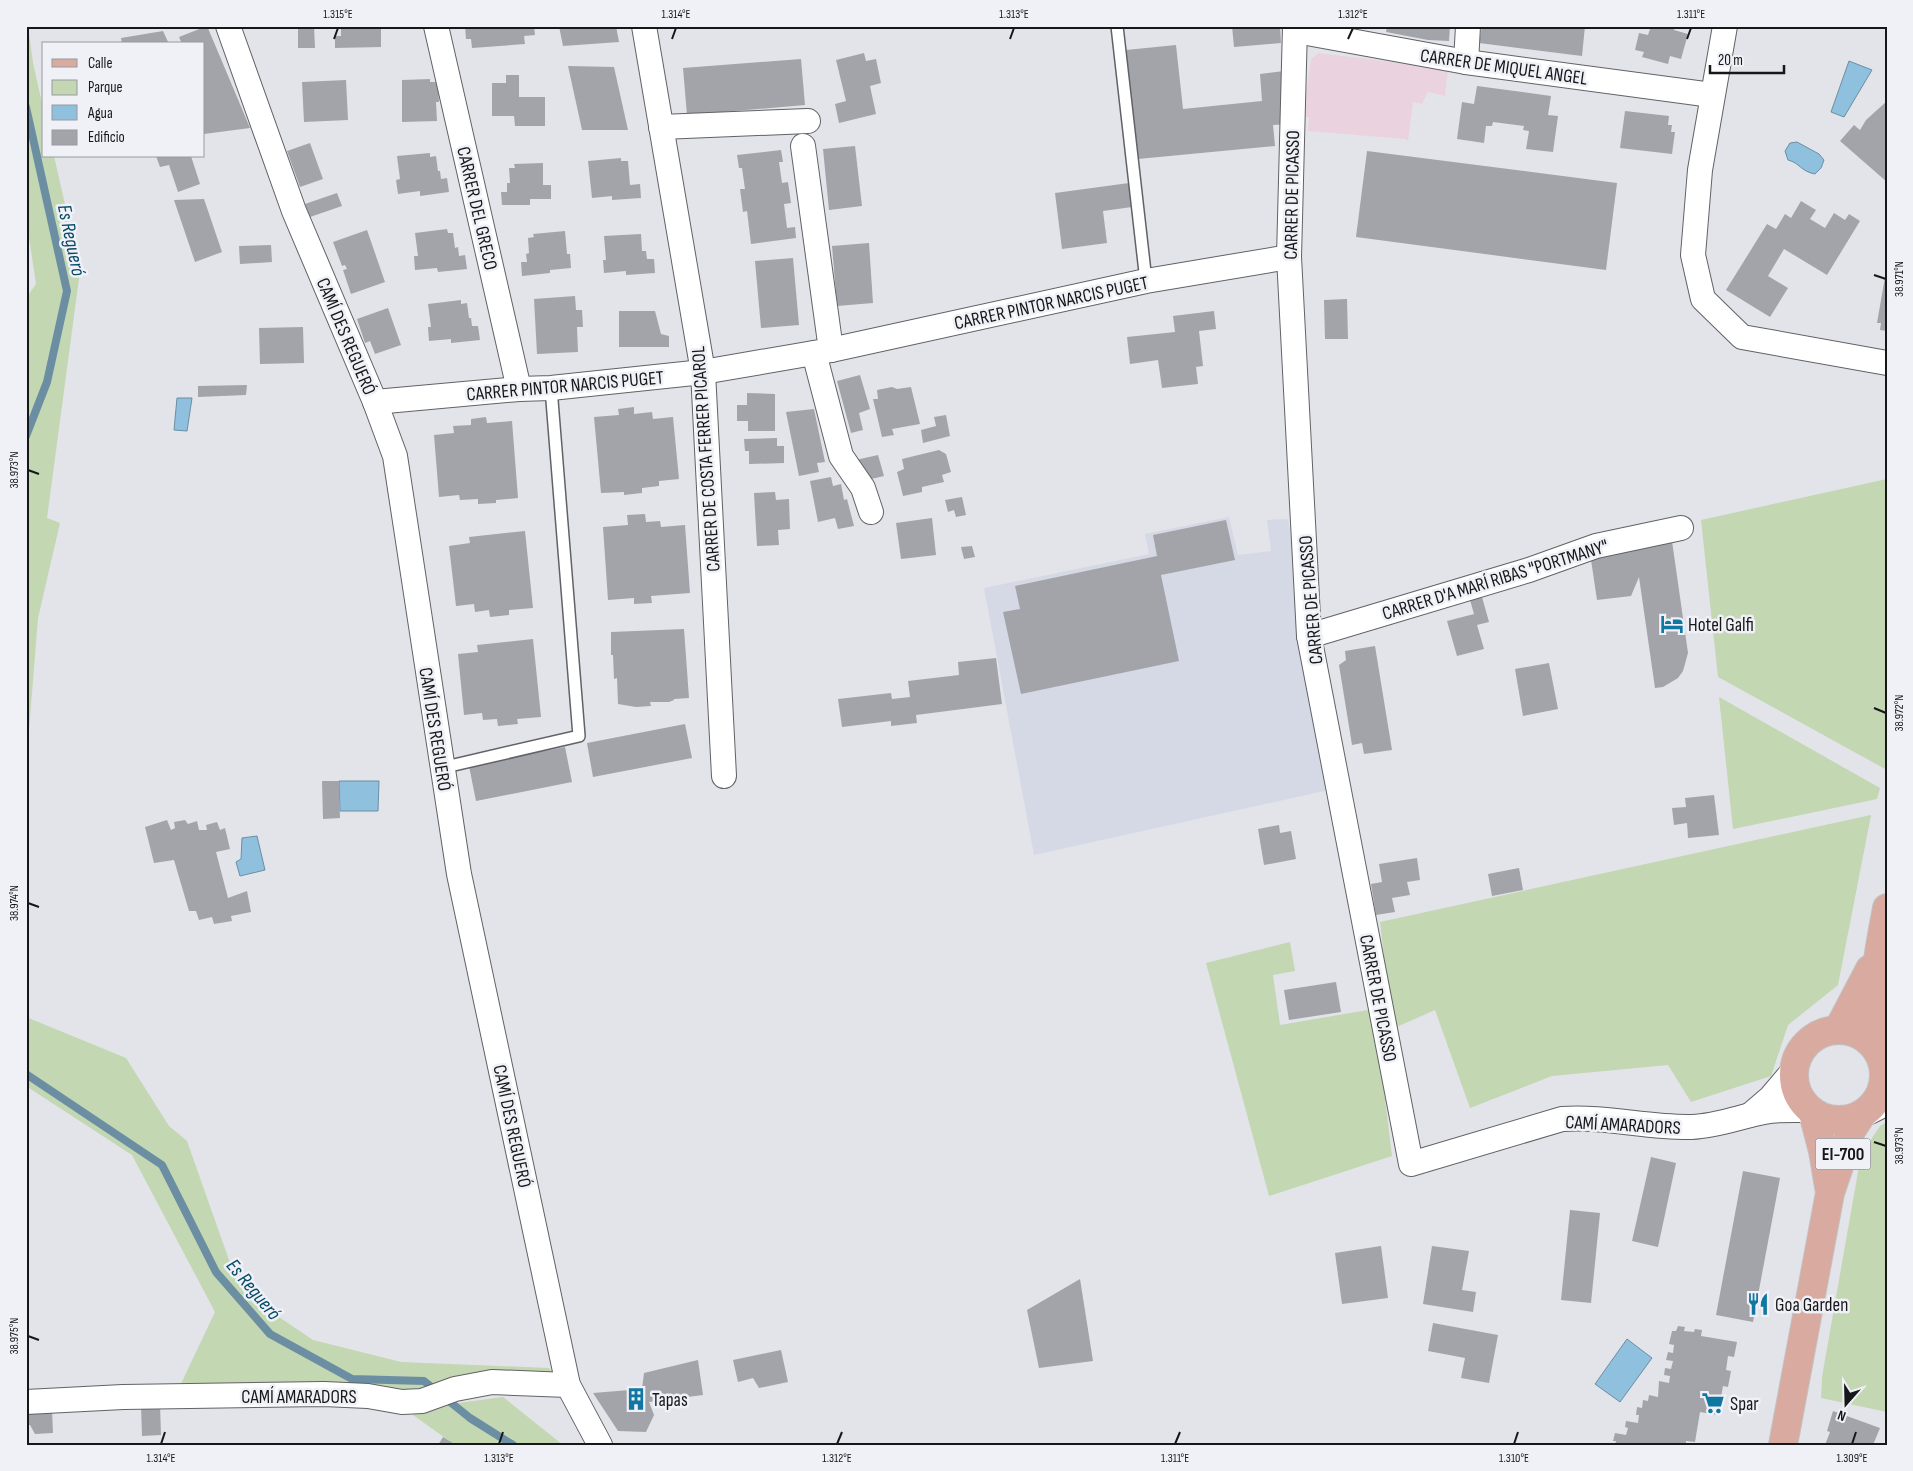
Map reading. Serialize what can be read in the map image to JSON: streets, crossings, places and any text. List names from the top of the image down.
{
  "streets": {
    "main road": ["EI-700"],
    "street": [
      "CARRER DE MIQUEL ANGEL",
      "CARRER DE PICASSO",
      "CARRER DEL GRECO",
      "CARRER PINTOR NARCIS PUGET",
      "CAMÍ DES REGUERÓ",
      "CARRER DE COSTA FERRER PICAROL",
      "CARRER D'A MARÍ RIBAS \"PORTMANY\"",
      "CAMÍ AMARADORS"
    ]
  },
  "crossings": [
    ["CARRER DE MIQUEL ANGEL", "CARRER DE PICASSO"],
    ["CARRER DE PICASSO", "CARRER PINTOR NARCIS PUGET"],
    ["CARRER DE PICASSO", "CARRER D'A MARÍ RIBAS \"PORTMANY\""],
    ["CARRER DE PICASSO", "CAMÍ AMARADORS"],
    ["CARRER DEL GRECO", "CARRER PINTOR NARCIS PUGET"],
    ["CARRER PINTOR NARCIS PUGET", "CAMÍ DES REGUERÓ"],
    ["CARRER PINTOR NARCIS PUGET", "CARRER DE COSTA FERRER PICAROL"],
    ["CAMÍ DES REGUERÓ", "CAMÍ AMARADORS"],
    ["CAMÍ AMARADORS", "EI-700"]
  ],
  "water": ["Es Regueró"],
  "places": {
    "hotel": ["Hotel Galfi"],
    "restaurant": ["Goa Garden"],
    "building": ["Tapas"],
    "supermarket": ["Spar"]
  },
  "legend": [
    "Calle",
    "Parque",
    "Agua",
    "Edificio"
  ],
  "scale_bar": "20 m",
  "north": "bottom",
  "coordinates": [
    "1.315°E",
    "1.314°E",
    "1.313°E",
    "1.312°E",
    "1.311°E",
    "38.971°N",
    "38.973°N",
    "38.972°N",
    "38.974°N",
    "38.975°N",
    "1.310°E",
    "1.309°E"
  ]
}
